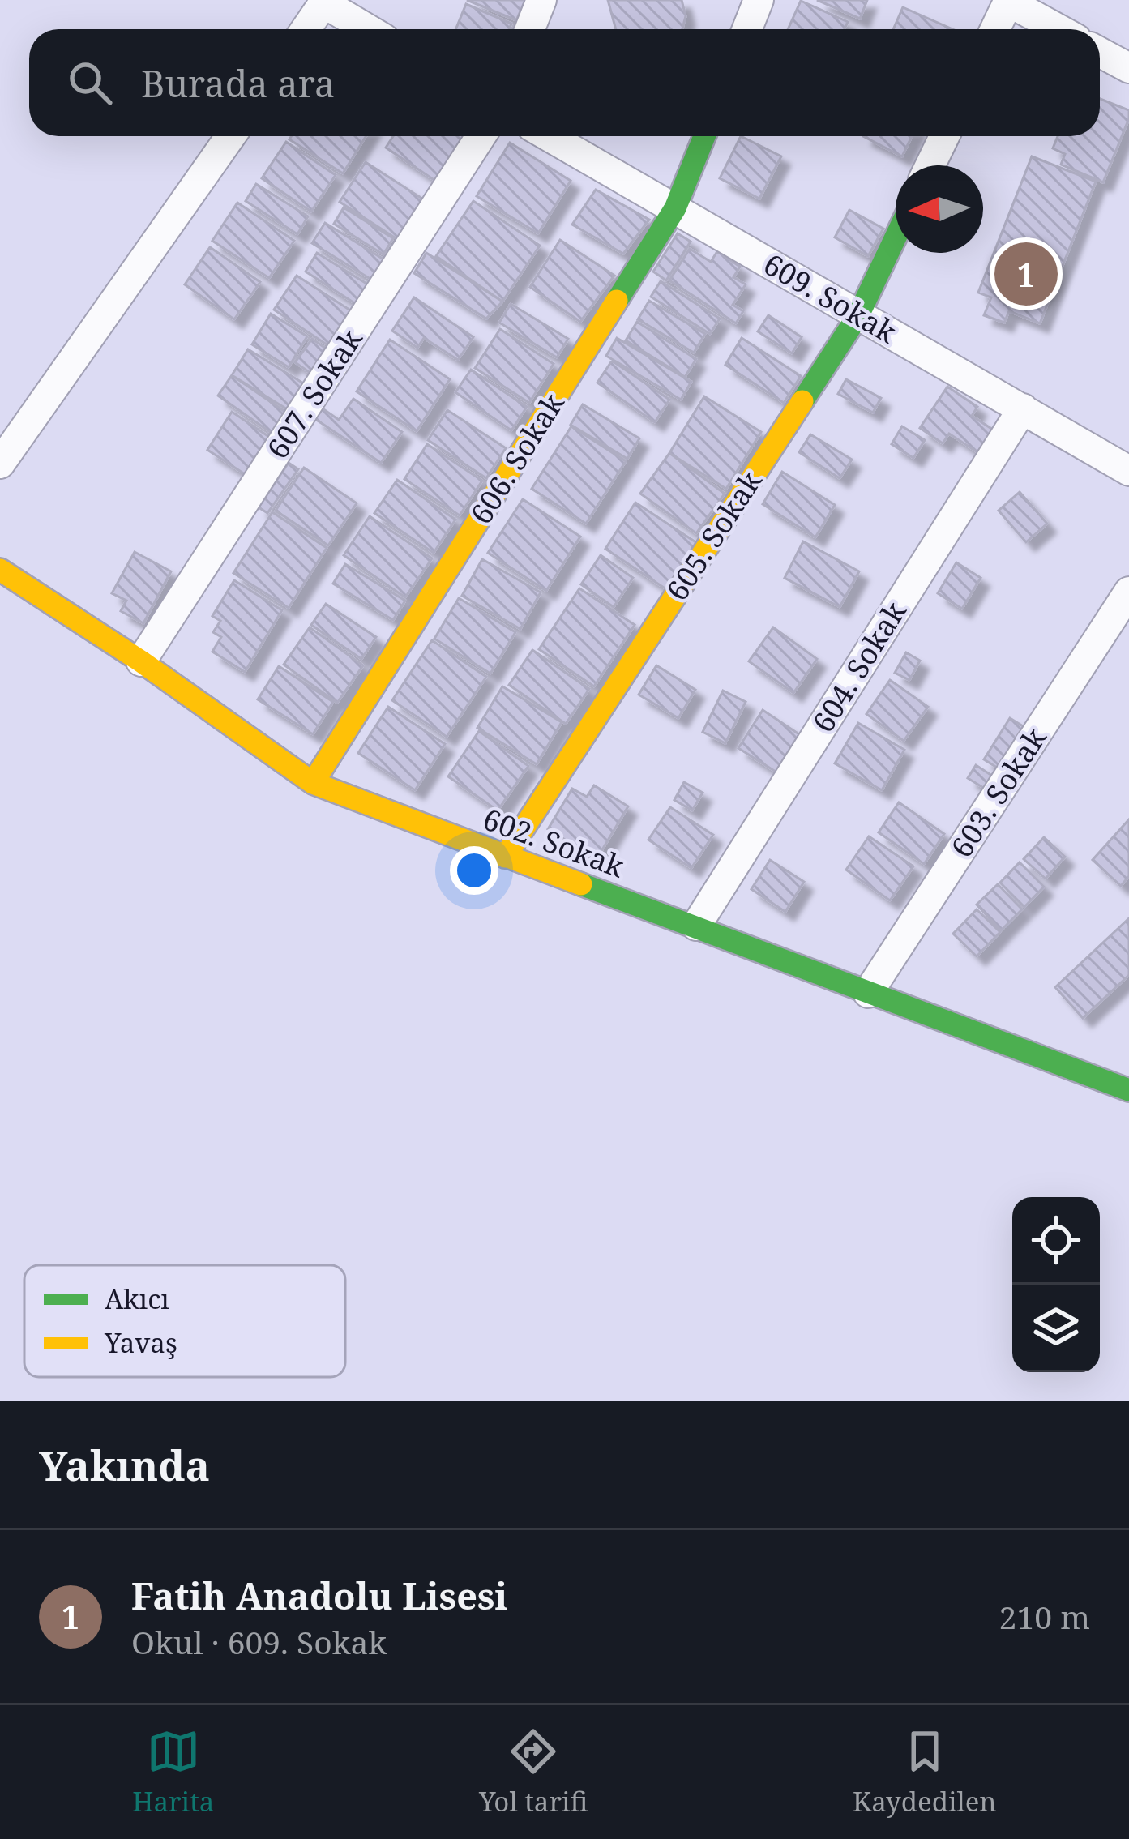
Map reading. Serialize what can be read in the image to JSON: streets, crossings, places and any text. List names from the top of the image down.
{
  "streets": {
    "street": [
      "609. Sokak",
      "607. Sokak",
      "606. Sokak",
      "605. Sokak",
      "604. Sokak",
      "603. Sokak",
      "602. Sokak"
    ]
  },
  "crossings": [
    ["609. Sokak", "606. Sokak"],
    ["609. Sokak", "605. Sokak"],
    ["609. Sokak", "604. Sokak"],
    ["607. Sokak", "602. Sokak"],
    ["606. Sokak", "602. Sokak"],
    ["605. Sokak", "602. Sokak"],
    ["604. Sokak", "602. Sokak"],
    ["603. Sokak", "602. Sokak"]
  ],
  "legend": ["Akıcı", "Yavaş"],
  "north": "left",
  "page": {
    "search": "Burada ara",
    "pins": "1",
    "heading": "Yakında",
    "list": [
      {
        "mark": "1",
        "name": "Fatih Anadolu Lisesi",
        "note": "Okul · 609. Sokak",
        "value": "210 m"
      }
    ],
    "nav": ["Harita", "Yol tarifi", "Kaydedilen"]
  }
}
